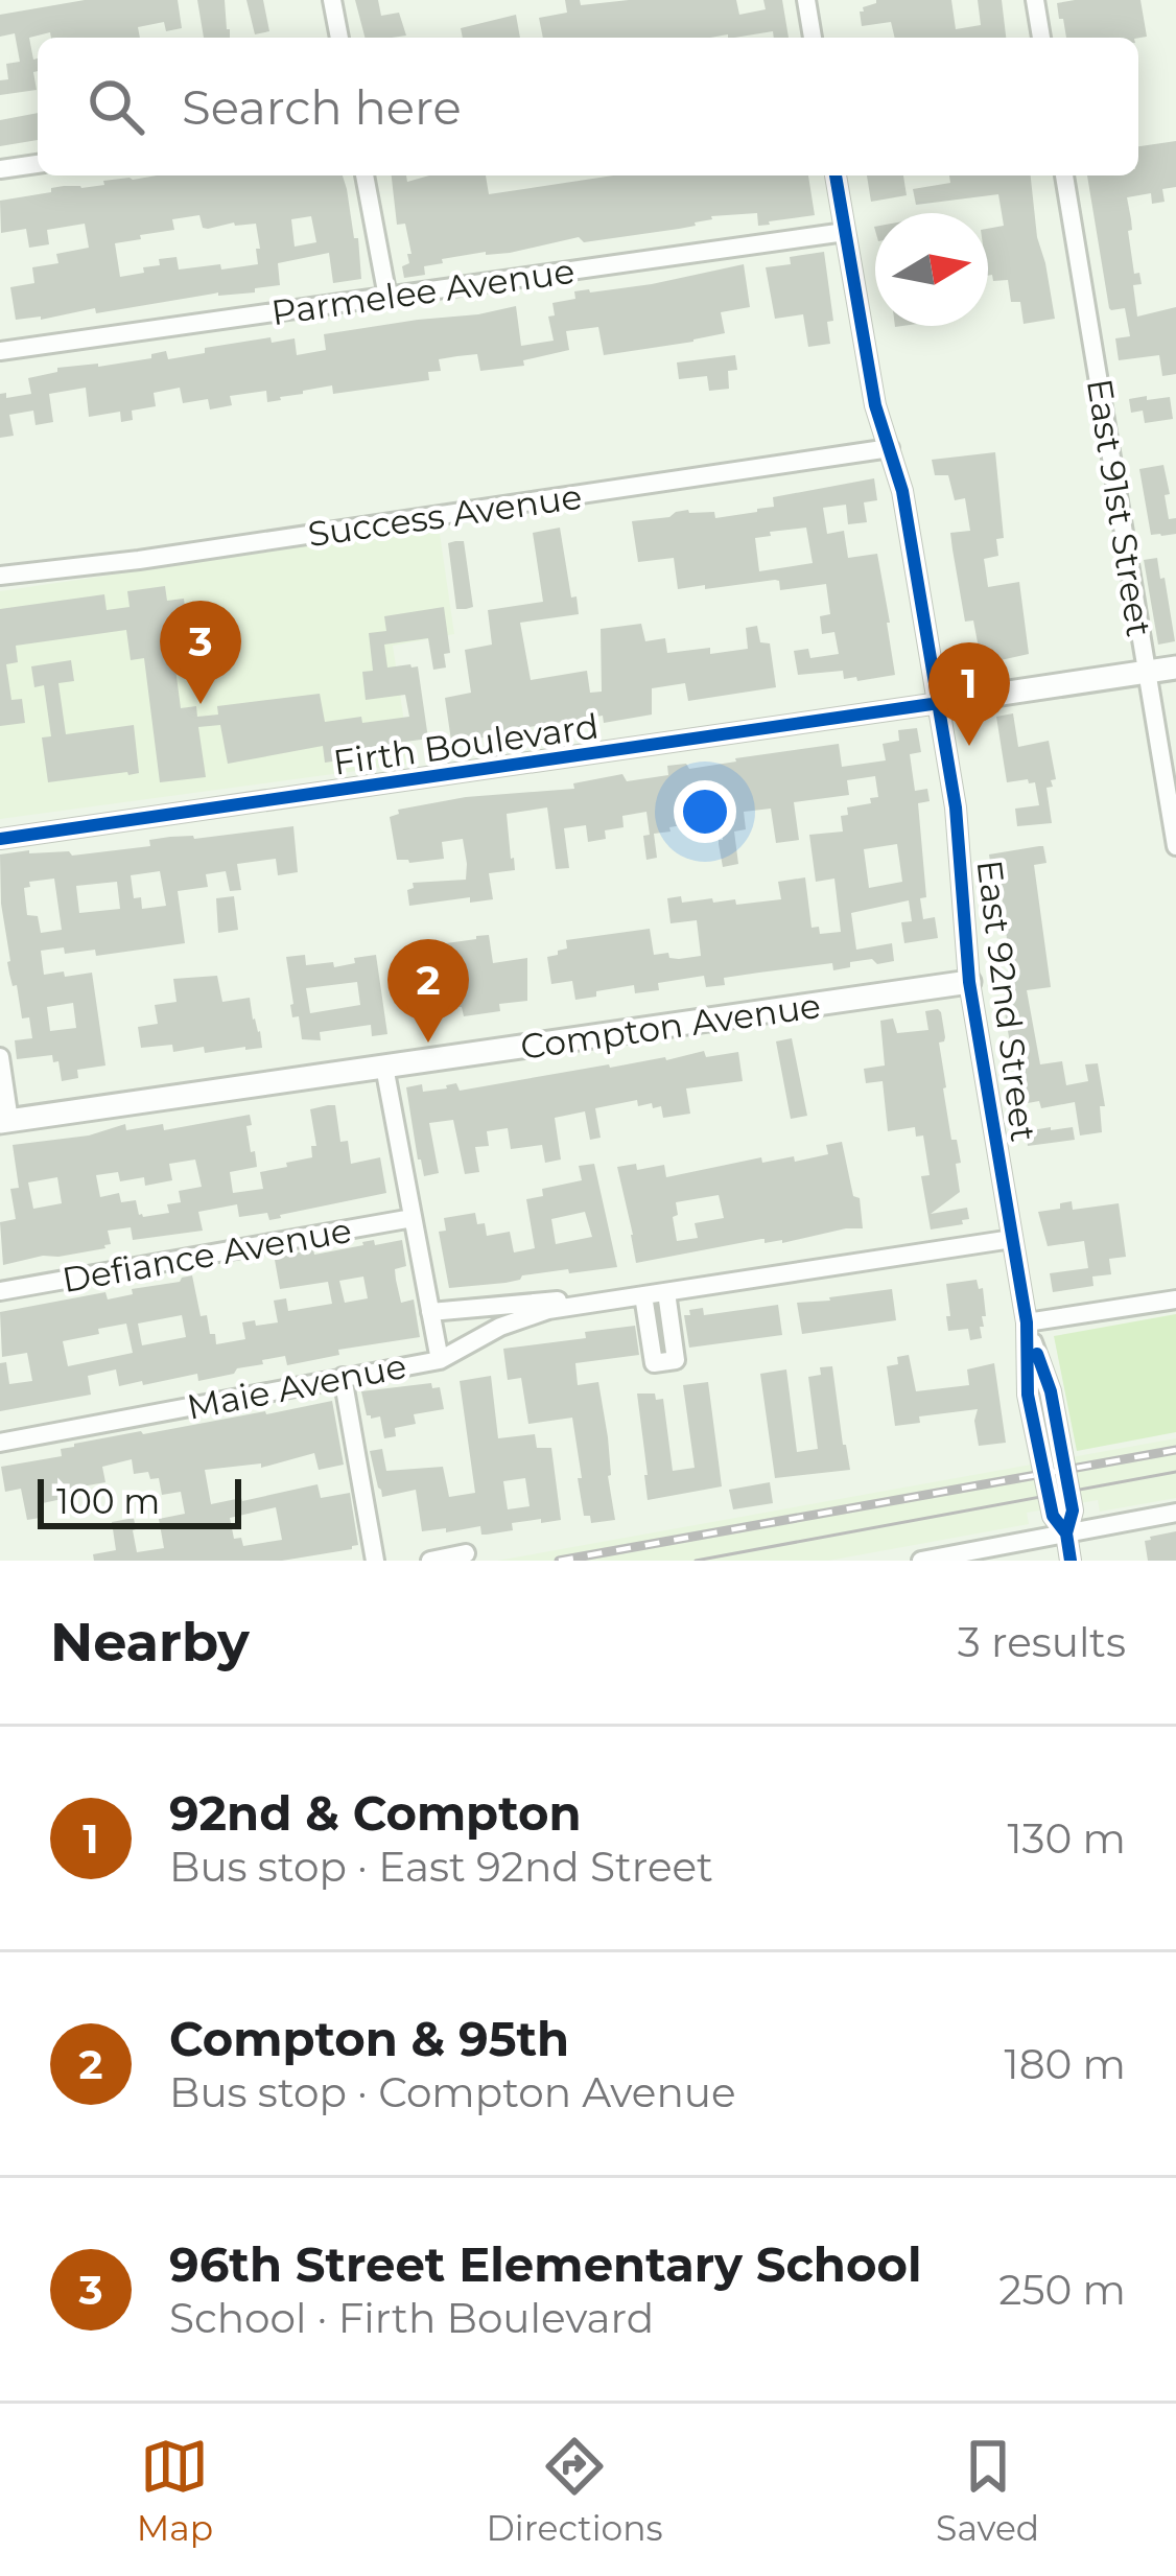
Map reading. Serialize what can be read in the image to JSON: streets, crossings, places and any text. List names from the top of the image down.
{
  "streets": {
    "main road": ["Compton Avenue"],
    "street": [
      "Parmelee Avenue",
      "East 91st Street",
      "Success Avenue",
      "Firth Boulevard",
      "East 92nd Street",
      "Defiance Avenue",
      "Maie Avenue"
    ]
  },
  "crossings": [
    ["Parmelee Avenue", "East 92nd Street"],
    ["Success Avenue", "East 92nd Street"],
    ["Firth Boulevard", "East 92nd Street"],
    ["East 92nd Street", "Compton Avenue"],
    ["East 92nd Street", "Maie Avenue"]
  ],
  "scale_bar": "100 m",
  "north": "right",
  "page": {
    "search": "Search here",
    "pins": ["3", "1", "2"],
    "scale": "100 m",
    "heading": ["Nearby", "3 results"],
    "list": [
      {
        "mark": "1",
        "name": "92nd & Compton",
        "note": "Bus stop · East 92nd Street",
        "value": "130 m"
      },
      {
        "mark": "2",
        "name": "Compton & 95th",
        "note": "Bus stop · Compton Avenue",
        "value": "180 m"
      },
      {
        "mark": "3",
        "name": "96th Street Elementary School",
        "note": "School · Firth Boulevard",
        "value": "250 m"
      }
    ],
    "nav": ["Map", "Directions", "Saved"]
  }
}
